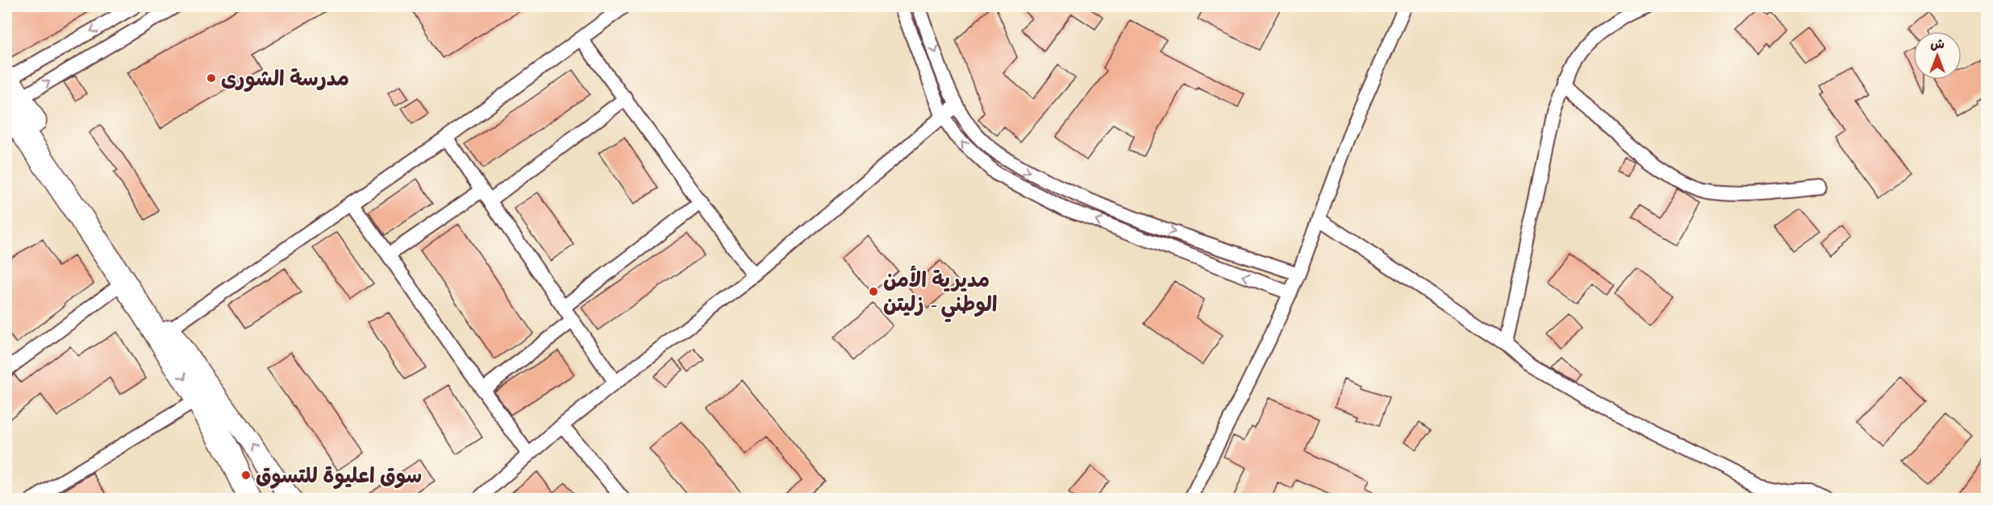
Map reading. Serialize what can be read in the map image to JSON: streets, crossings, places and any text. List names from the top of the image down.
{
  "places": ["مدرسة الشورى", "مديرية الأمن الوطني - زليتن", "سوق اعليوة للتسوق"],
  "north": "top"
}
